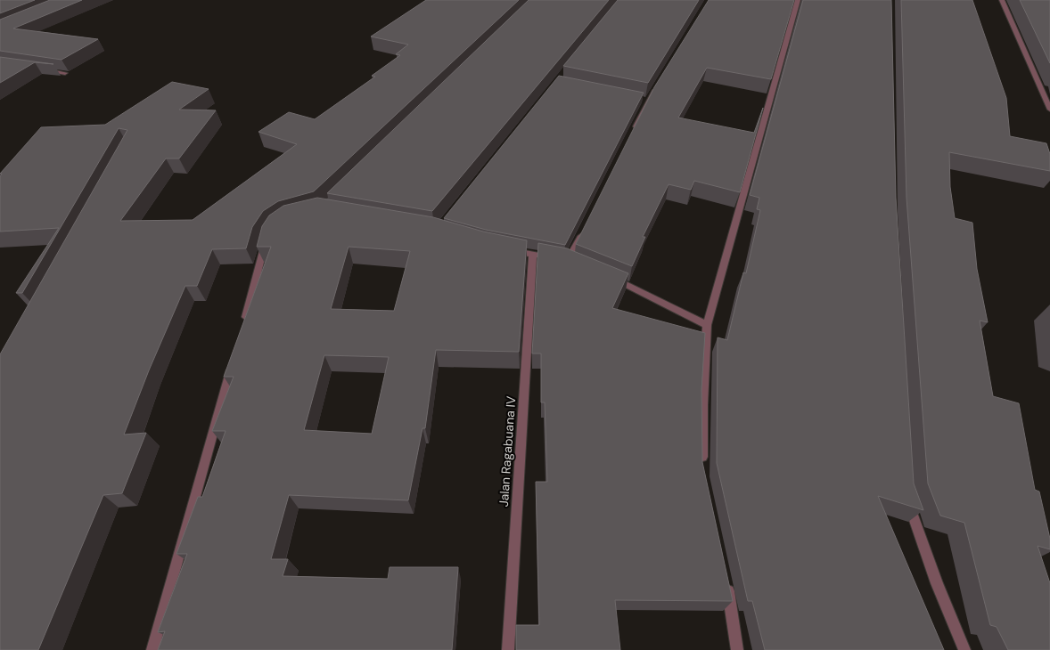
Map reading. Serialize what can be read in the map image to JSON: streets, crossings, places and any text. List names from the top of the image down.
{
  "streets": {
    "street": ["Jalan Ragabuana IV"]
  }
}
